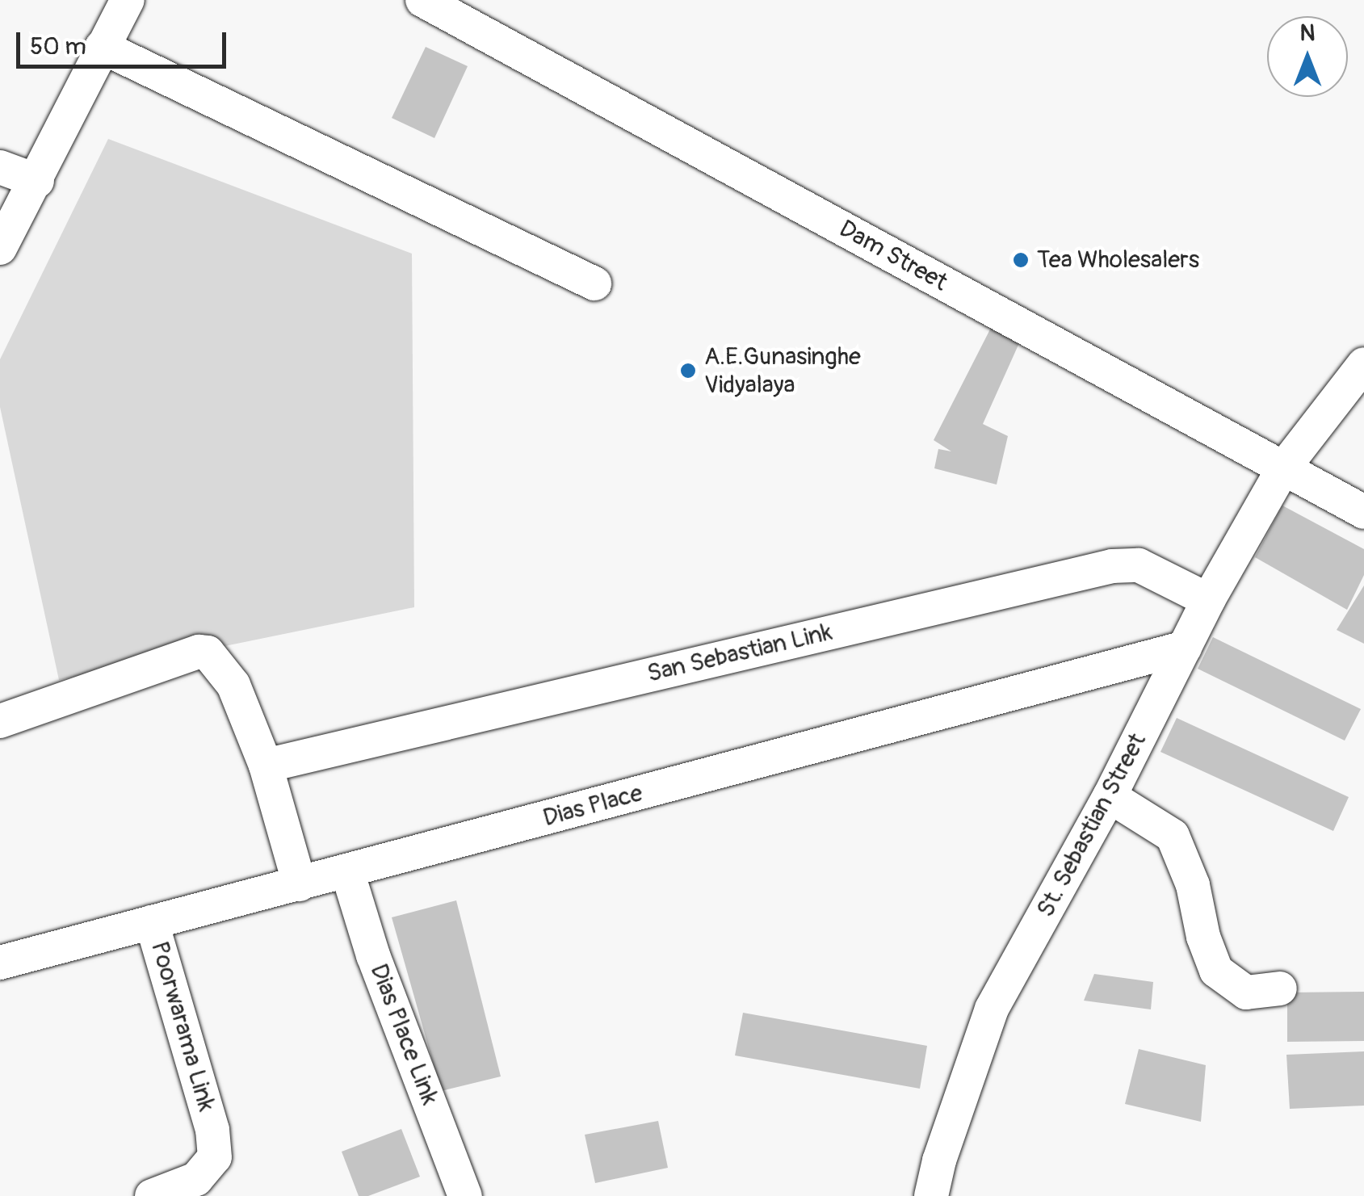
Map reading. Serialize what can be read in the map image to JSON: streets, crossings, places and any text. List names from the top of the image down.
{
  "streets": {
    "street": [
      "Dam Street",
      "San Sebastian Link",
      "Dias Place",
      "St. Sebastian Street",
      "Poorwarama Link",
      "Dias Place Link"
    ]
  },
  "crossings": [
    ["Dam Street", "St. Sebastian Street"],
    ["San Sebastian Link", "St. Sebastian Street"],
    ["Dias Place", "St. Sebastian Street"],
    ["Dias Place", "Poorwarama Link"],
    ["Dias Place", "Dias Place Link"]
  ],
  "places": ["Tea Wholesalers", "A.E.Gunasinghe Vidyalaya"],
  "scale_bar": "50 m",
  "north": "top"
}
